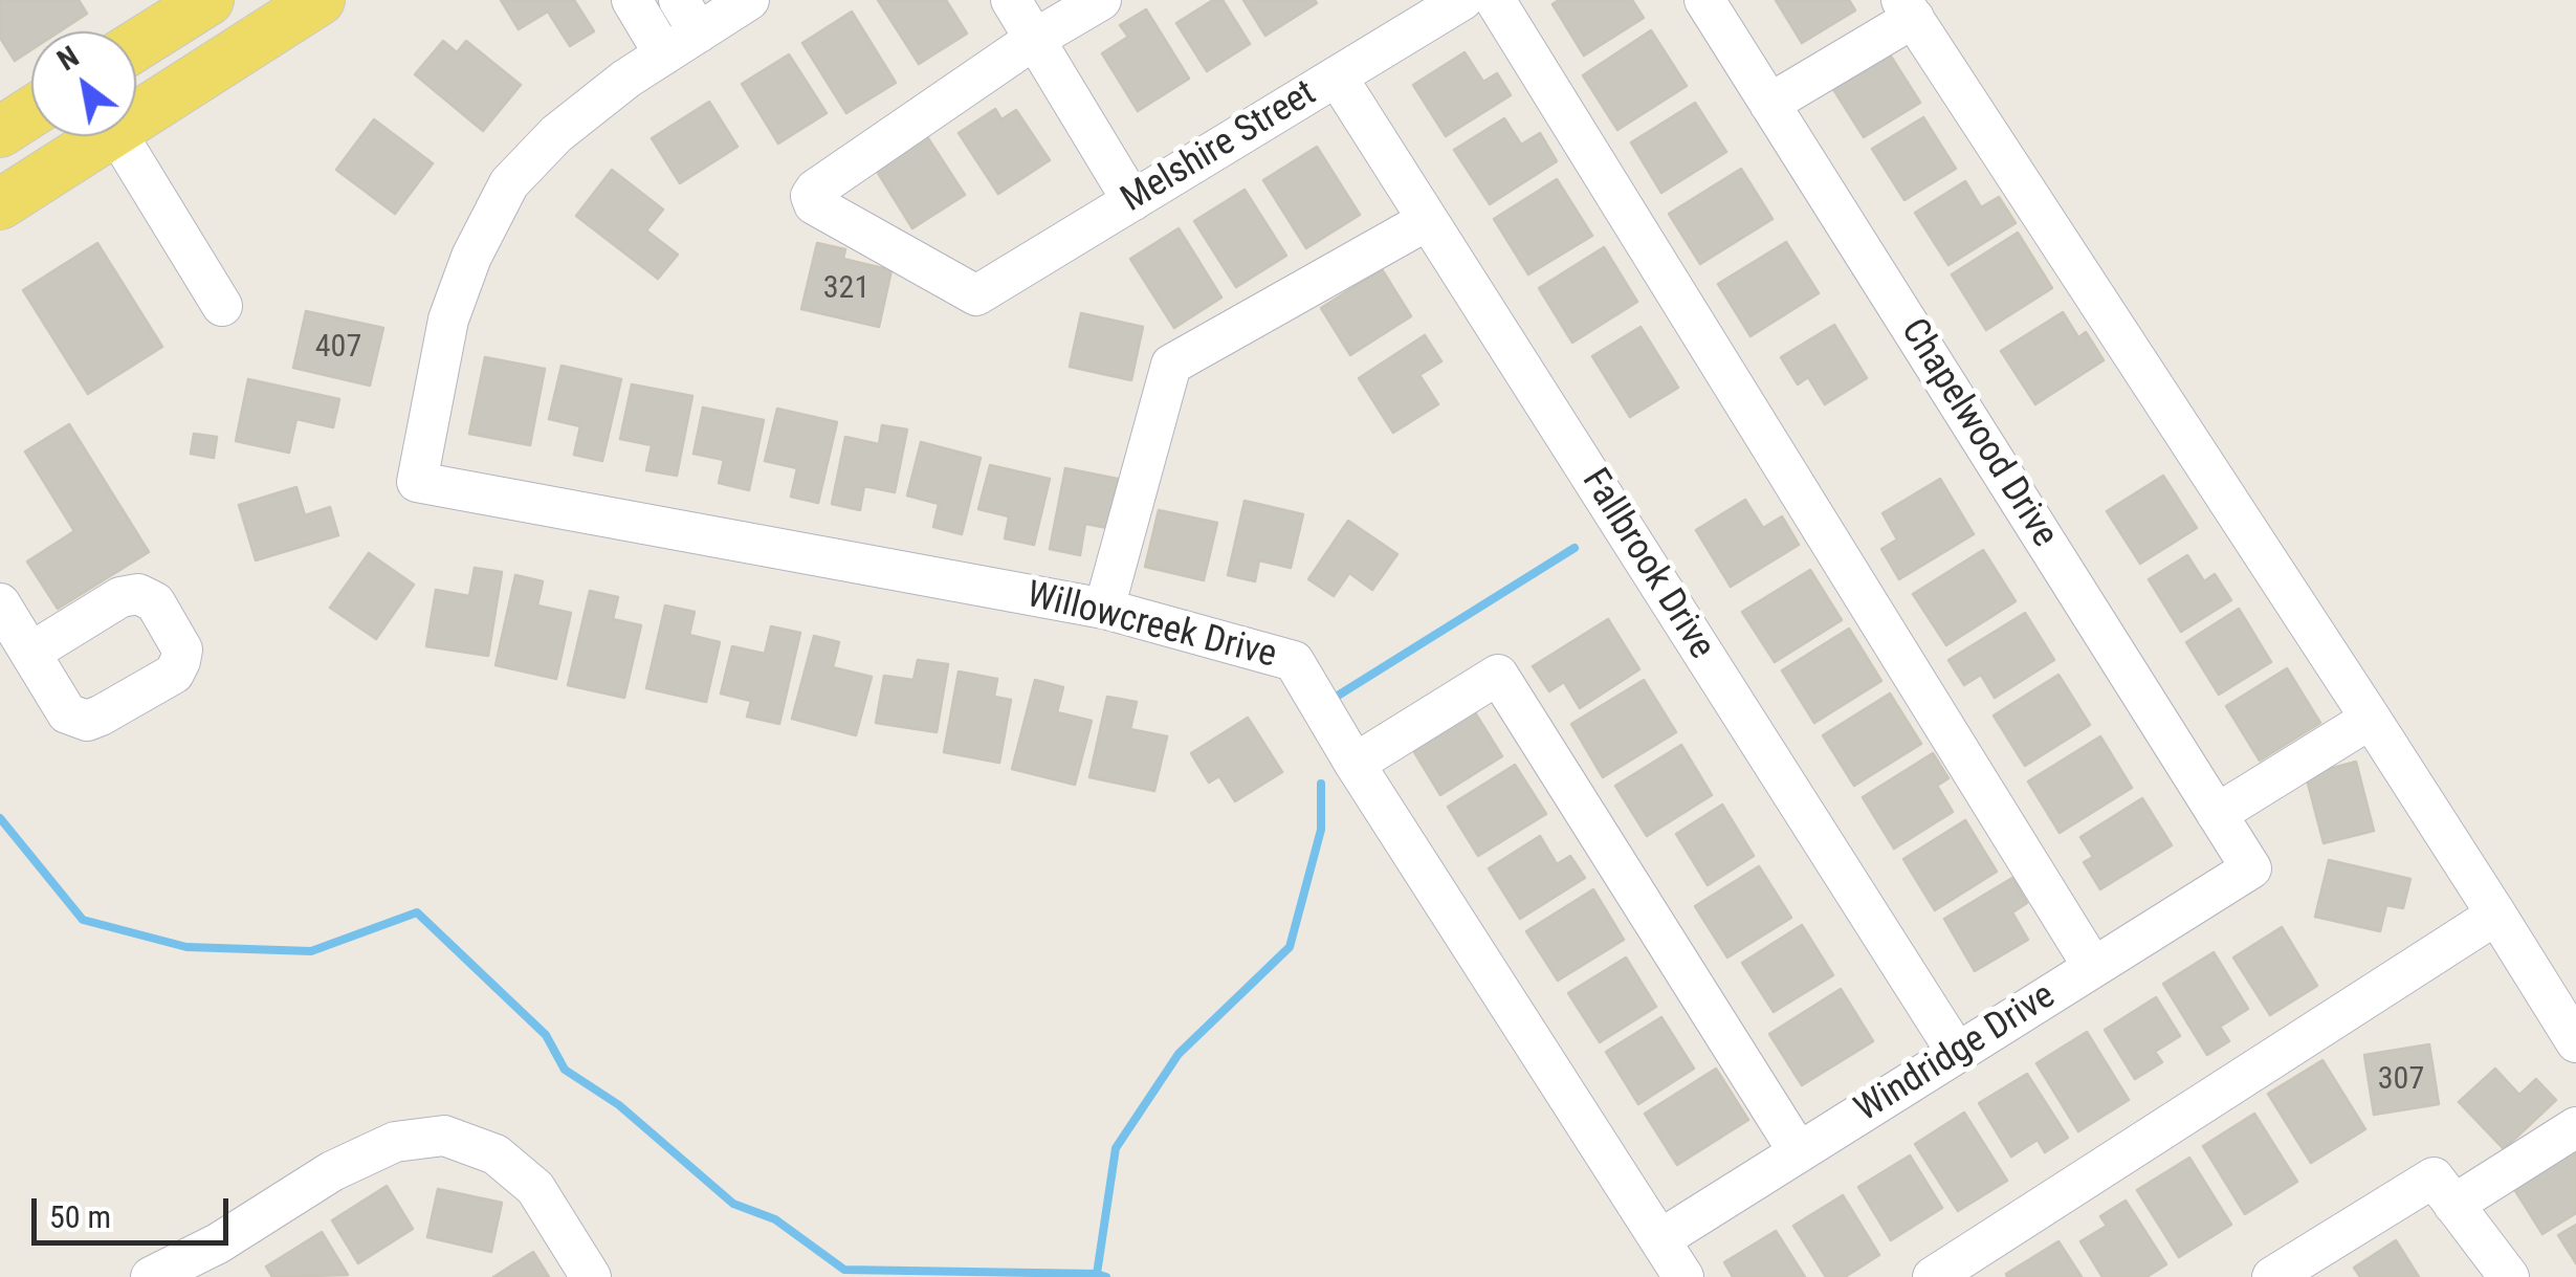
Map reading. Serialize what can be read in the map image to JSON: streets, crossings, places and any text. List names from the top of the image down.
{
  "streets": {
    "street": [
      "Melshire Street",
      "Chapelwood Drive",
      "Fallbrook Drive",
      "Willowcreek Drive",
      "Windridge Drive"
    ]
  },
  "crossings": [
    ["Melshire Street", "Fallbrook Drive"],
    ["Chapelwood Drive", "Windridge Drive"],
    ["Fallbrook Drive", "Windridge Drive"],
    ["Willowcreek Drive", "Windridge Drive"]
  ],
  "house_numbers": ["321", "407", "307"],
  "scale_bar": "50 m",
  "north": "top left"
}
